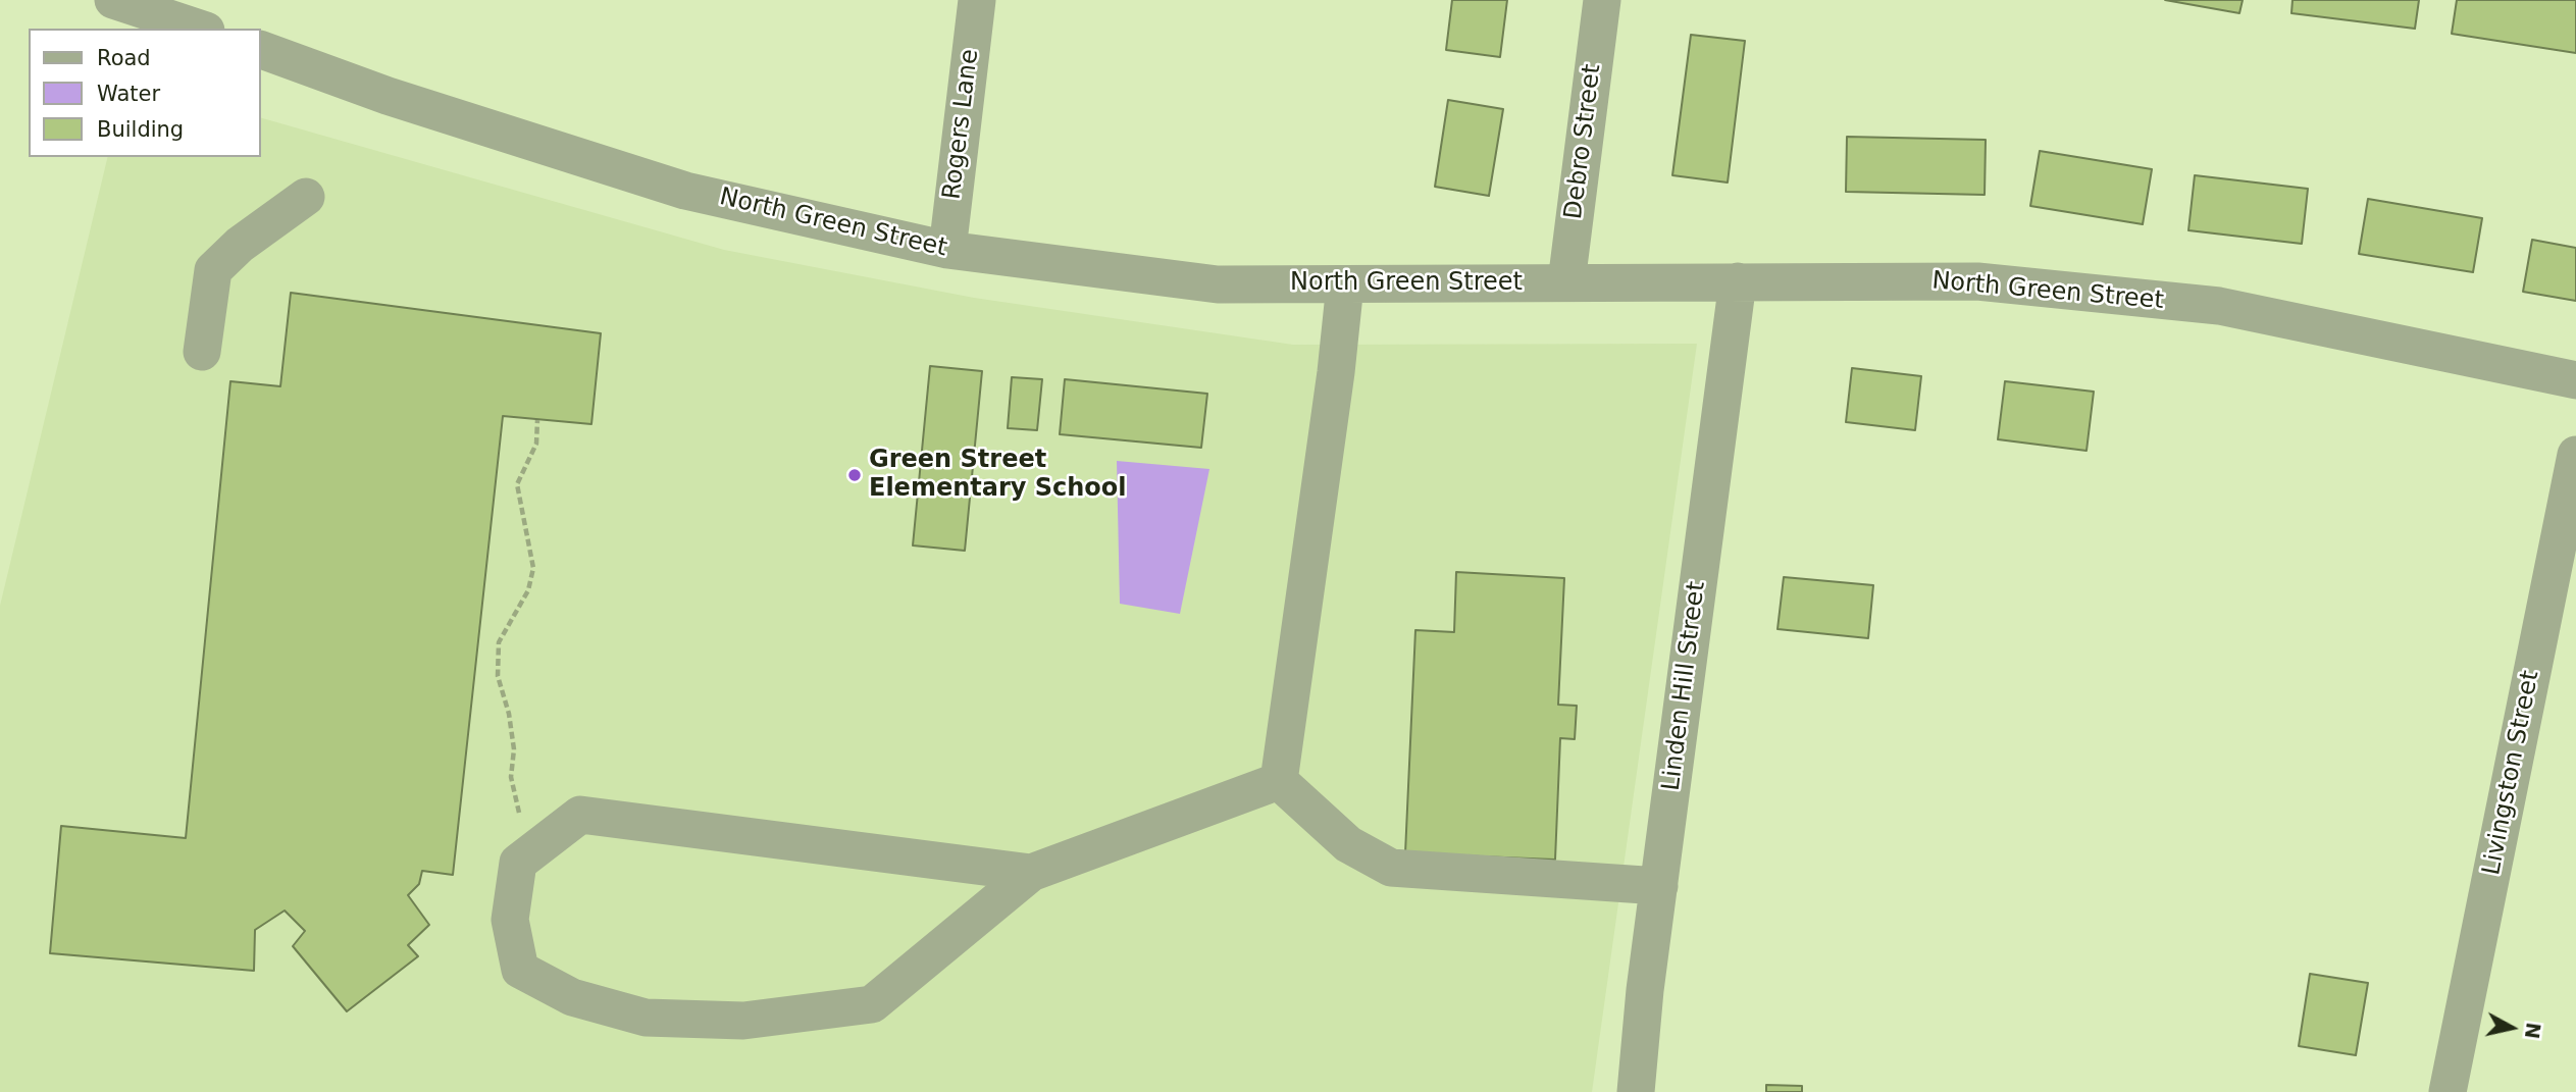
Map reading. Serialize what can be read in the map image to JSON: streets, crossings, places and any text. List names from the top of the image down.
{
  "streets": {
    "street": [
      "Rogers Lane",
      "Debro Street",
      "North Green Street",
      "Linden Hill Street",
      "Livingston Street"
    ]
  },
  "crossings": [
    ["Rogers Lane", "North Green Street"],
    ["Debro Street", "North Green Street"],
    ["North Green Street", "Linden Hill Street"]
  ],
  "places": ["Green Street Elementary School"],
  "legend": ["Road", "Water", "Building"],
  "north": "right"
}
